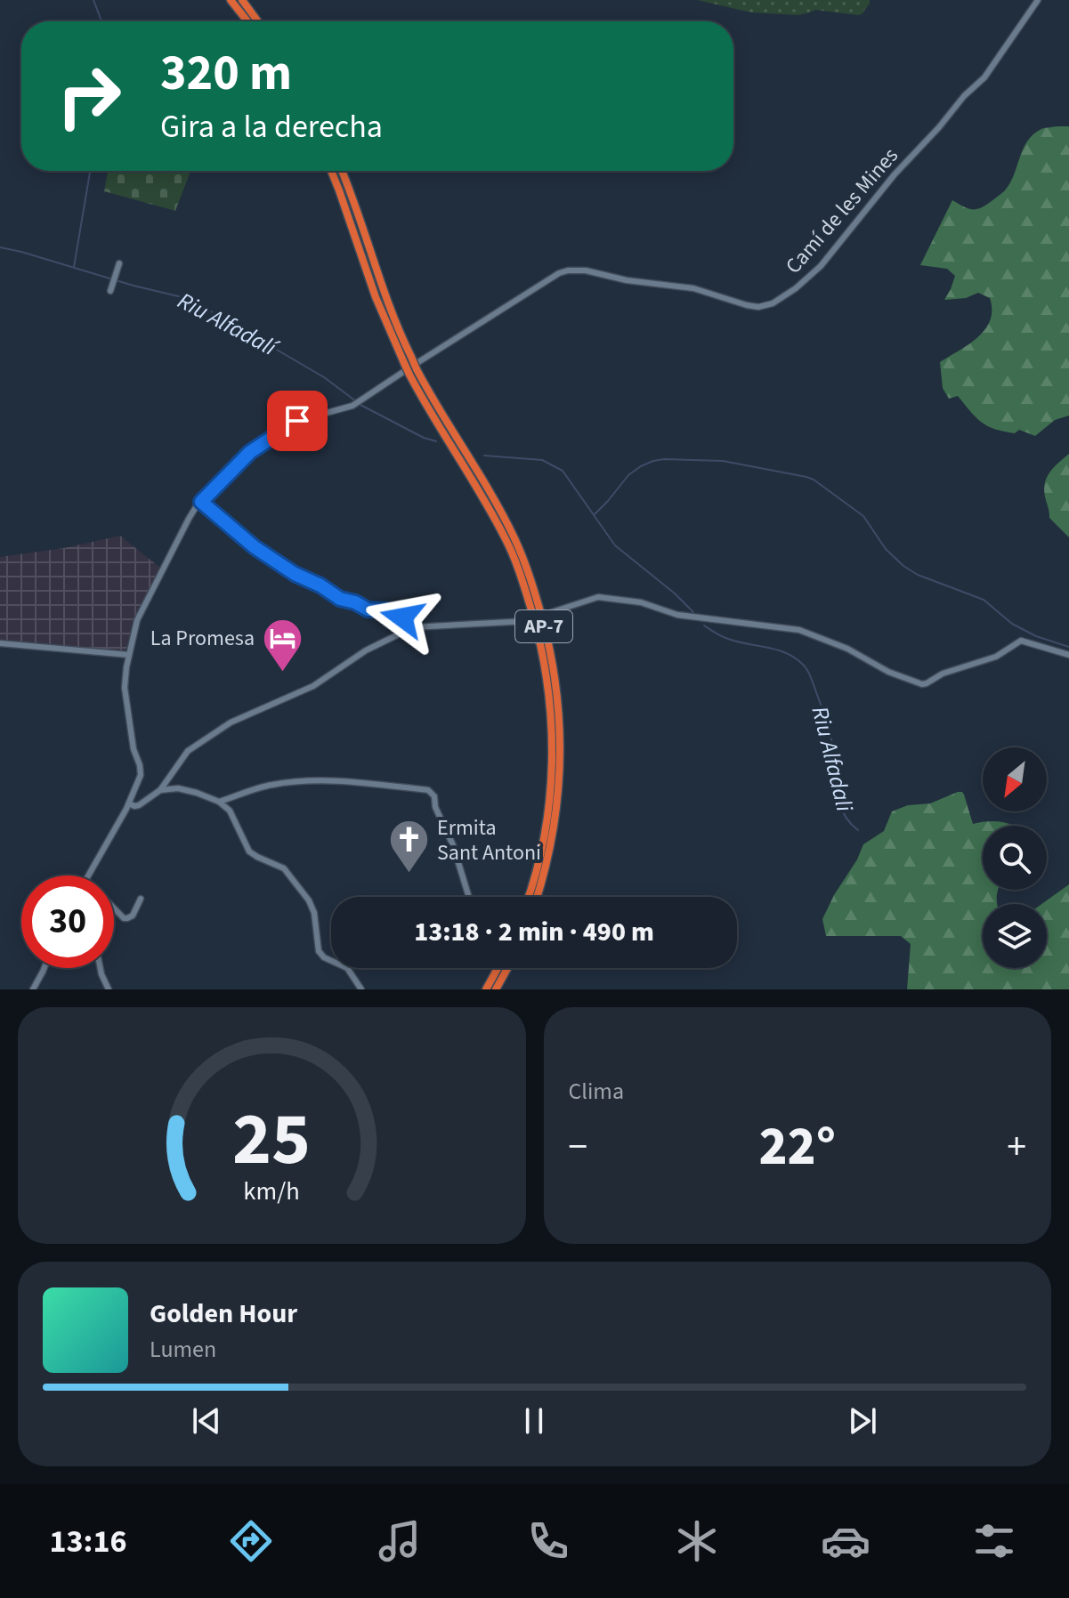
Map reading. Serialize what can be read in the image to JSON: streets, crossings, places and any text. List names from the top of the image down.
{
  "streets": {
    "highway": ["AP-7"],
    "street": ["Camí de les Mines"]
  },
  "crossings": [
    ["Camí de les Mines", "AP-7"]
  ],
  "water": ["Riu Alfadalí", "Riu Alfadali"],
  "places": {
    "hotel": ["La Promesa"],
    "church": ["Ermita Sant Antoni"]
  },
  "north": "bottom left",
  "page": {
    "turn": ["320 m", "Gira a la derecha"],
    "limit": "30",
    "trip": "13:18 · 2 min · 490 m",
    "tile": "Clima",
    "heat": ["−", "22°", "+"],
    "song": ["Golden Hour", "Lumen"],
    "tabs": "13:16",
    "gauge": ["25", "km/h"]
  }
}
